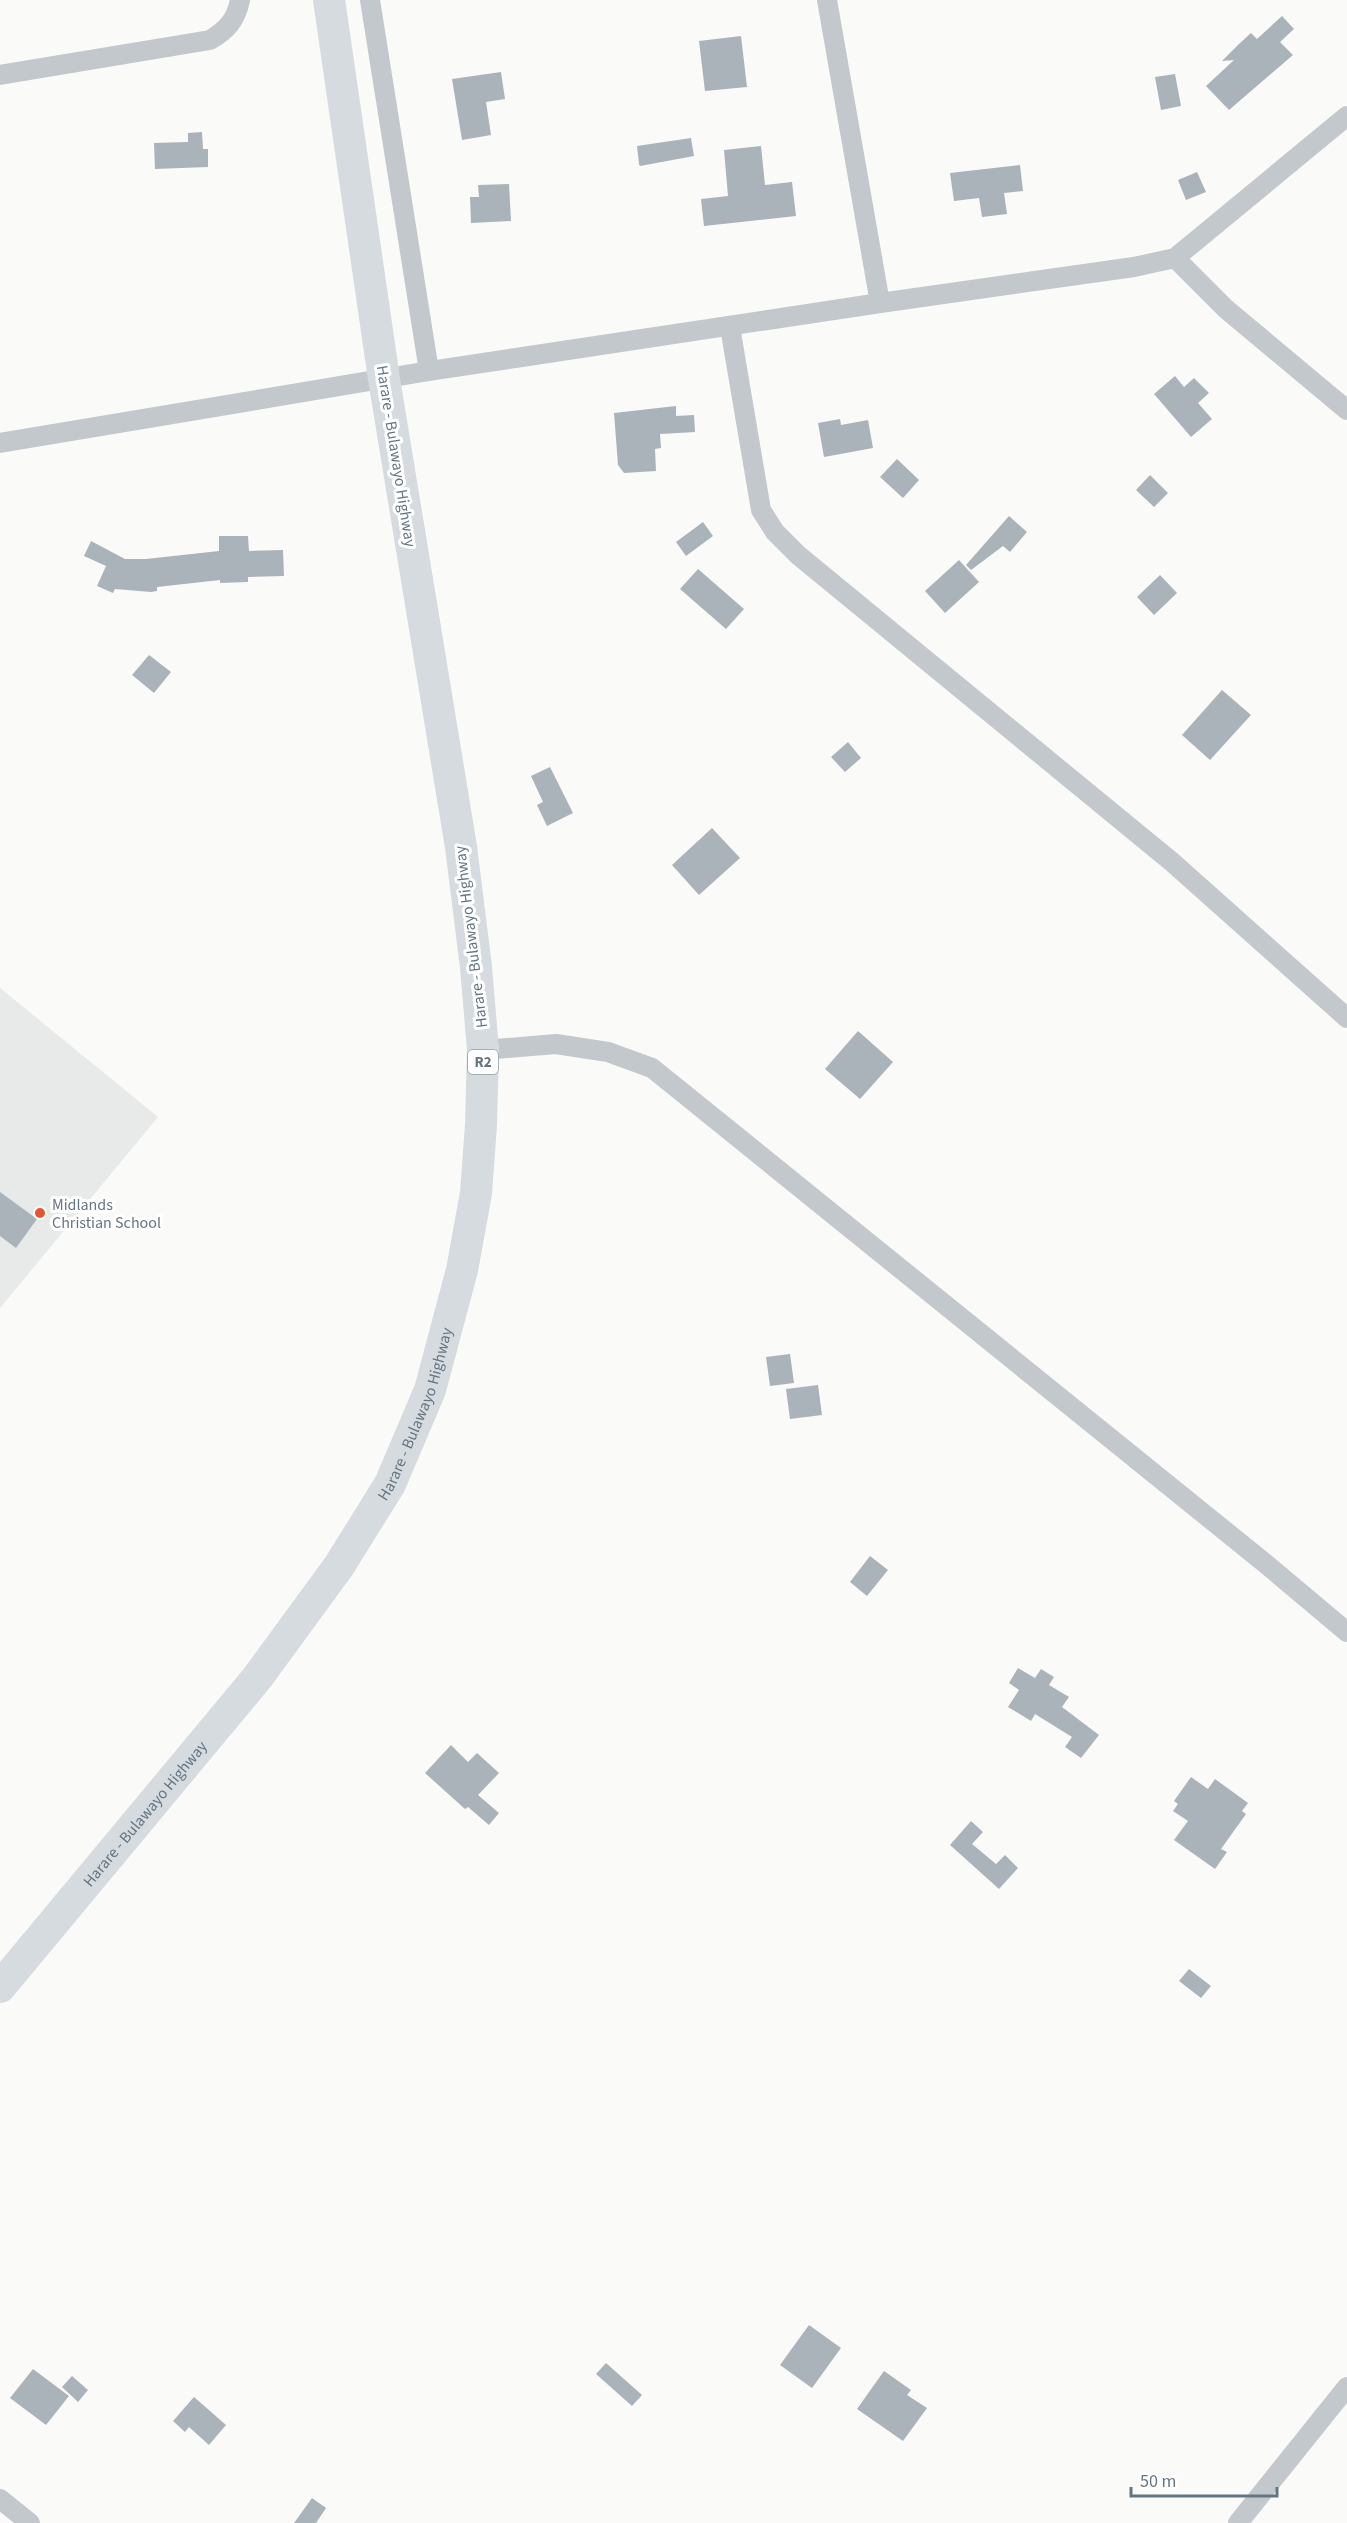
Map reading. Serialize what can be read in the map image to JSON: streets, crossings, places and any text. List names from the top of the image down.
{
  "streets": {
    "highway": ["Harare - Bulawayo Highway", "R2"]
  },
  "places": ["Midlands Christian School"],
  "scale_bar": "50 m"
}
